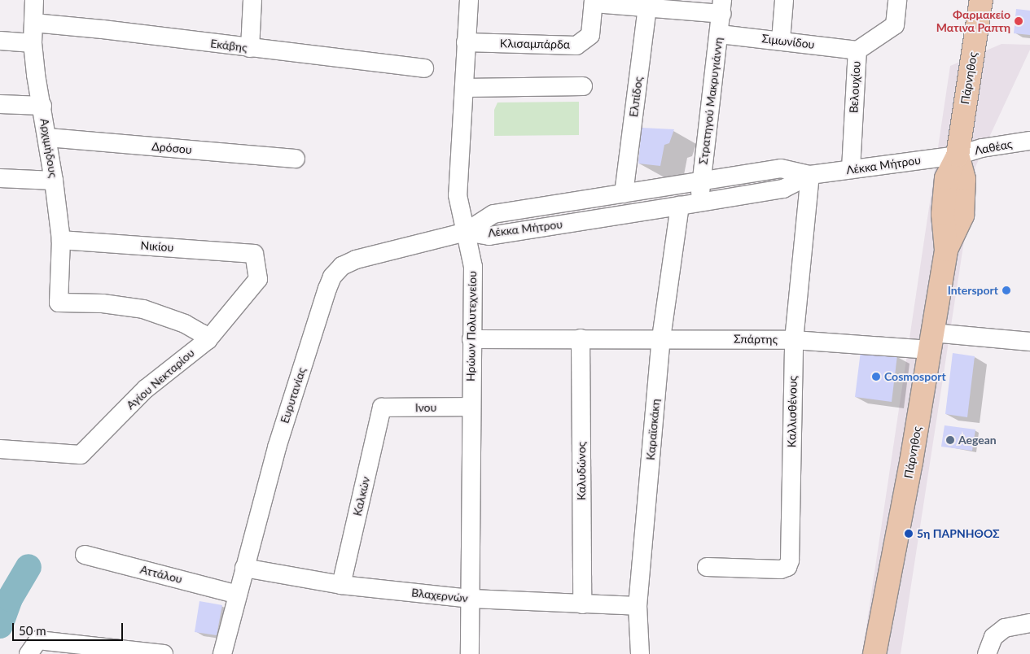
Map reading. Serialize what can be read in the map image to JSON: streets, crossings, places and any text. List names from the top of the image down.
{
  "streets": {
    "main road": ["Πάρνηθος"],
    "street": [
      "Σιμωνίδου",
      "Κλισαμπάρδα",
      "Εκάβης",
      "Βελουχίου",
      "Ελπίδος",
      "Στρατηγού Μακρυγιάννη",
      "Λαθέας",
      "Αρχιμήδους",
      "Δρόσου",
      "Λέκκα Μήτρου",
      "Νικίου",
      "Ηρώων Πολυτεχνείου",
      "Σπάρτης",
      "Αγίου Νεκταρίου",
      "Ευρυτανίας",
      "Ινου",
      "Καλλισθένους",
      "Καραϊσκάκη",
      "Καλυδώνος",
      "Καλκών",
      "Αττάλου",
      "Βλαχερνών"
    ]
  },
  "crossings": [
    ["Σιμωνίδου", "Βελουχίου"],
    ["Σιμωνίδου", "Στρατηγού Μακρυγιάννη"],
    ["Κλισαμπάρδα", "Ηρώων Πολυτεχνείου"],
    ["Εκάβης", "Αρχιμήδους"],
    ["Πάρνηθος", "Λαθέας"],
    ["Πάρνηθος", "Λέκκα Μήτρου"],
    ["Πάρνηθος", "Σπάρτης"],
    ["Βελουχίου", "Λέκκα Μήτρου"],
    ["Ελπίδος", "Λέκκα Μήτρου"],
    ["Στρατηγού Μακρυγιάννη", "Λέκκα Μήτρου"],
    ["Λαθέας", "Λέκκα Μήτρου"],
    ["Αρχιμήδους", "Δρόσου"],
    ["Αρχιμήδους", "Νικίου"],
    ["Αρχιμήδους", "Αγίου Νεκταρίου"],
    ["Λέκκα Μήτρου", "Ηρώων Πολυτεχνείου"],
    ["Λέκκα Μήτρου", "Ευρυτανίας"],
    ["Λέκκα Μήτρου", "Καλλισθένους"],
    ["Λέκκα Μήτρου", "Καραϊσκάκη"],
    ["Νικίου", "Αγίου Νεκταρίου"],
    ["Ηρώων Πολυτεχνείου", "Σπάρτης"],
    ["Ηρώων Πολυτεχνείου", "Ευρυτανίας"],
    ["Ηρώων Πολυτεχνείου", "Ινου"],
    ["Ηρώων Πολυτεχνείου", "Βλαχερνών"],
    ["Σπάρτης", "Καλλισθένους"],
    ["Σπάρτης", "Καραϊσκάκη"],
    ["Σπάρτης", "Καλυδώνος"],
    ["Ευρυτανίας", "Αττάλου"],
    ["Ευρυτανίας", "Βλαχερνών"],
    ["Ινου", "Καλκών"],
    ["Καραϊσκάκη", "Βλαχερνών"],
    ["Καλυδώνος", "Βλαχερνών"],
    ["Καλκών", "Βλαχερνών"]
  ],
  "places": [
    "Φαρμακείο Ματινα Ραπτη",
    "Intersport",
    "Cosmosport",
    "Aegean",
    "5η ΠΑΡΝΗΘΟΣ"
  ],
  "scale_bar": "50 m"
}
